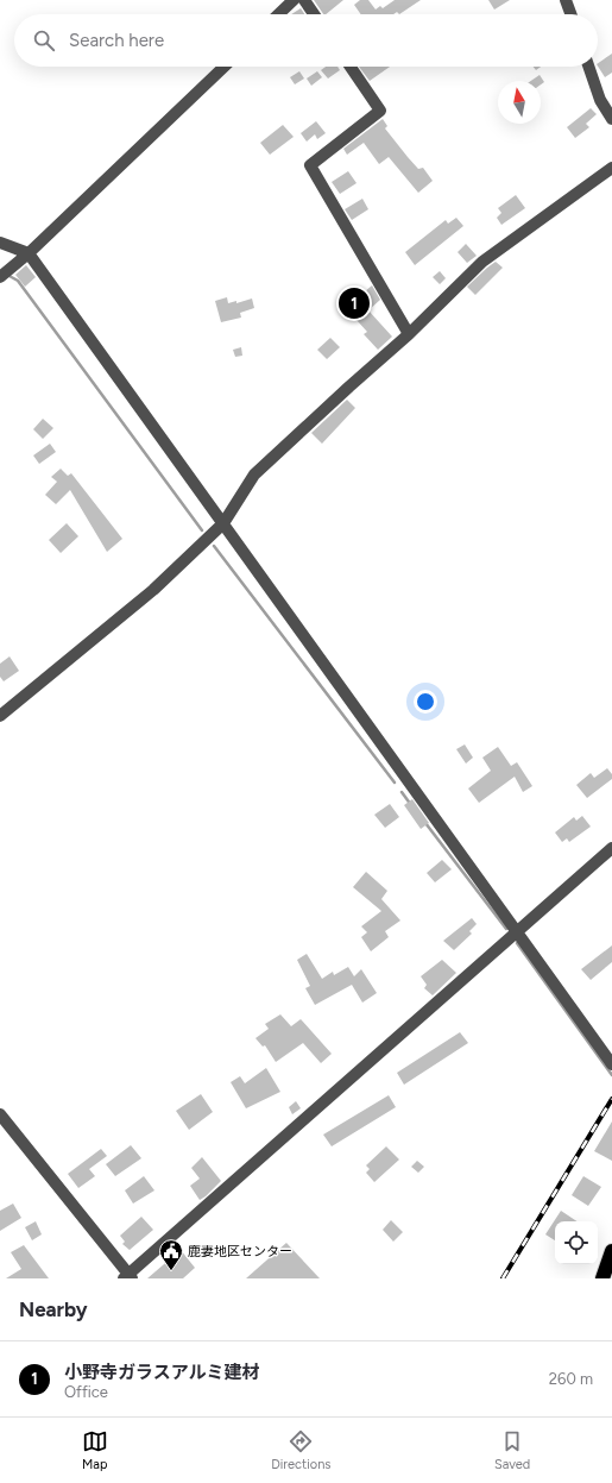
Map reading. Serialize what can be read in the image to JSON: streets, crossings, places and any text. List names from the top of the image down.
{
  "places": {
    "public building": ["鹿妻地区センター"]
  },
  "north": "top",
  "page": {
    "search": "Search here",
    "pins": "1",
    "heading": "Nearby",
    "list": [
      {
        "mark": "1",
        "name": "小野寺ガラスアルミ建材",
        "note": "Office",
        "value": "260 m"
      }
    ],
    "nav": ["Map", "Directions", "Saved"]
  }
}
